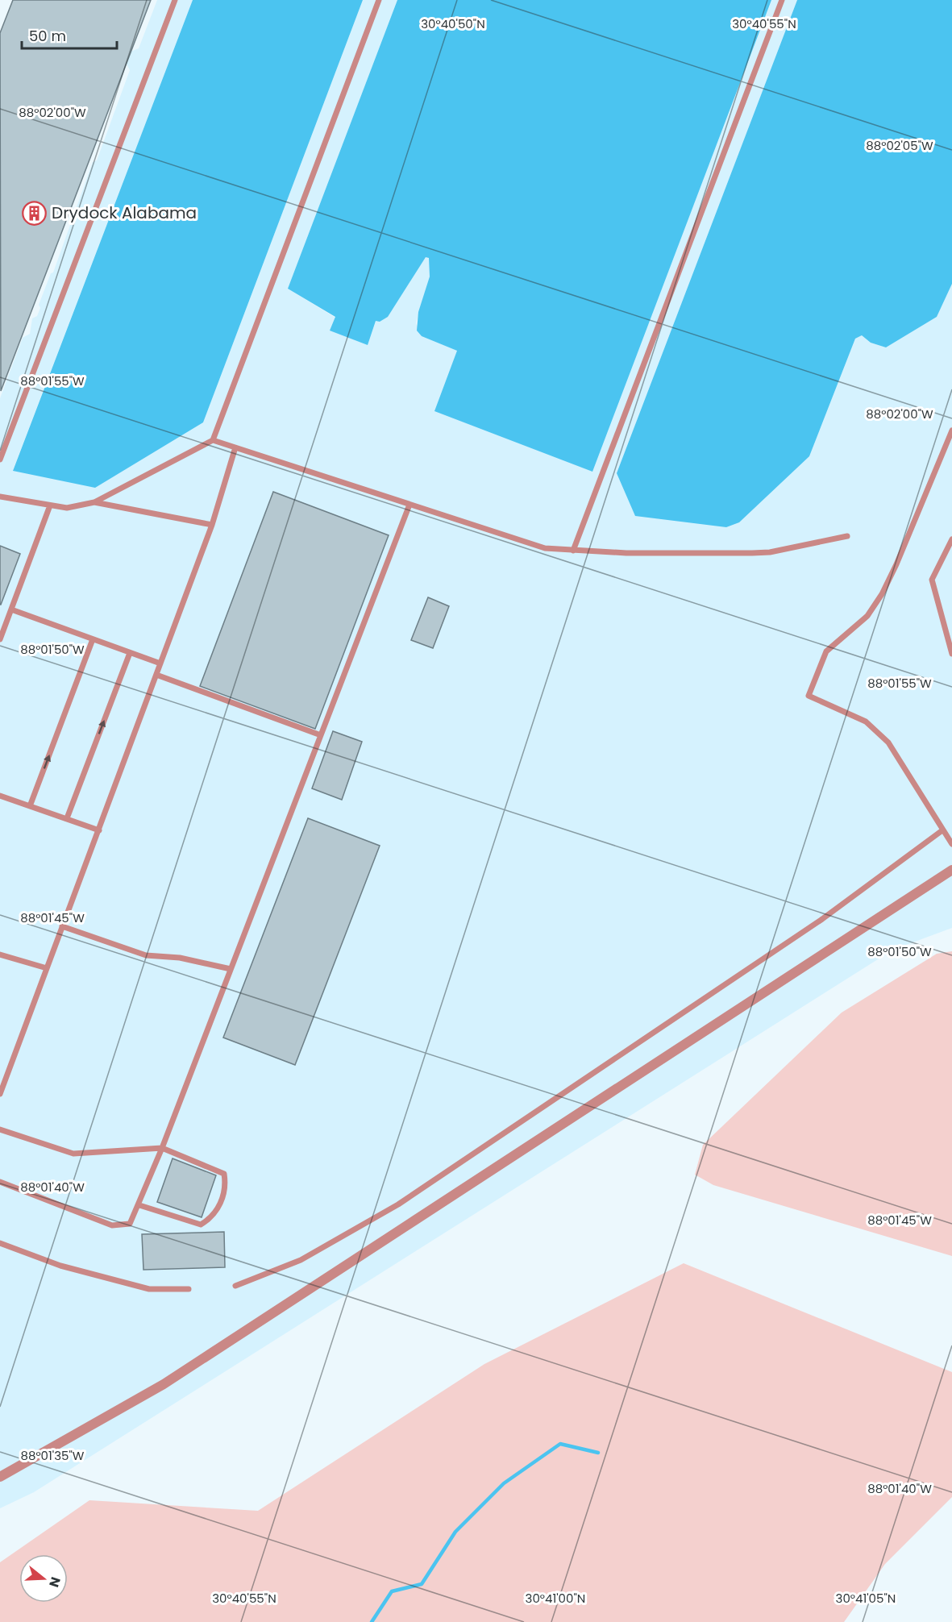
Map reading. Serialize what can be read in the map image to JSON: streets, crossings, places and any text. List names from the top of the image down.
{
  "places": {
    "building": ["Drydock Alabama"]
  },
  "scale_bar": "50 m",
  "north": "right",
  "coordinates": [
    "30°40'50\"N",
    "30°40'55\"N",
    "88°02'00\"W",
    "88°02'05\"W",
    "88°01'55\"W",
    "88°01'50\"W",
    "88°01'45\"W",
    "88°01'40\"W",
    "88°01'35\"W",
    "30°41'00\"N",
    "30°41'05\"N"
  ]
}
